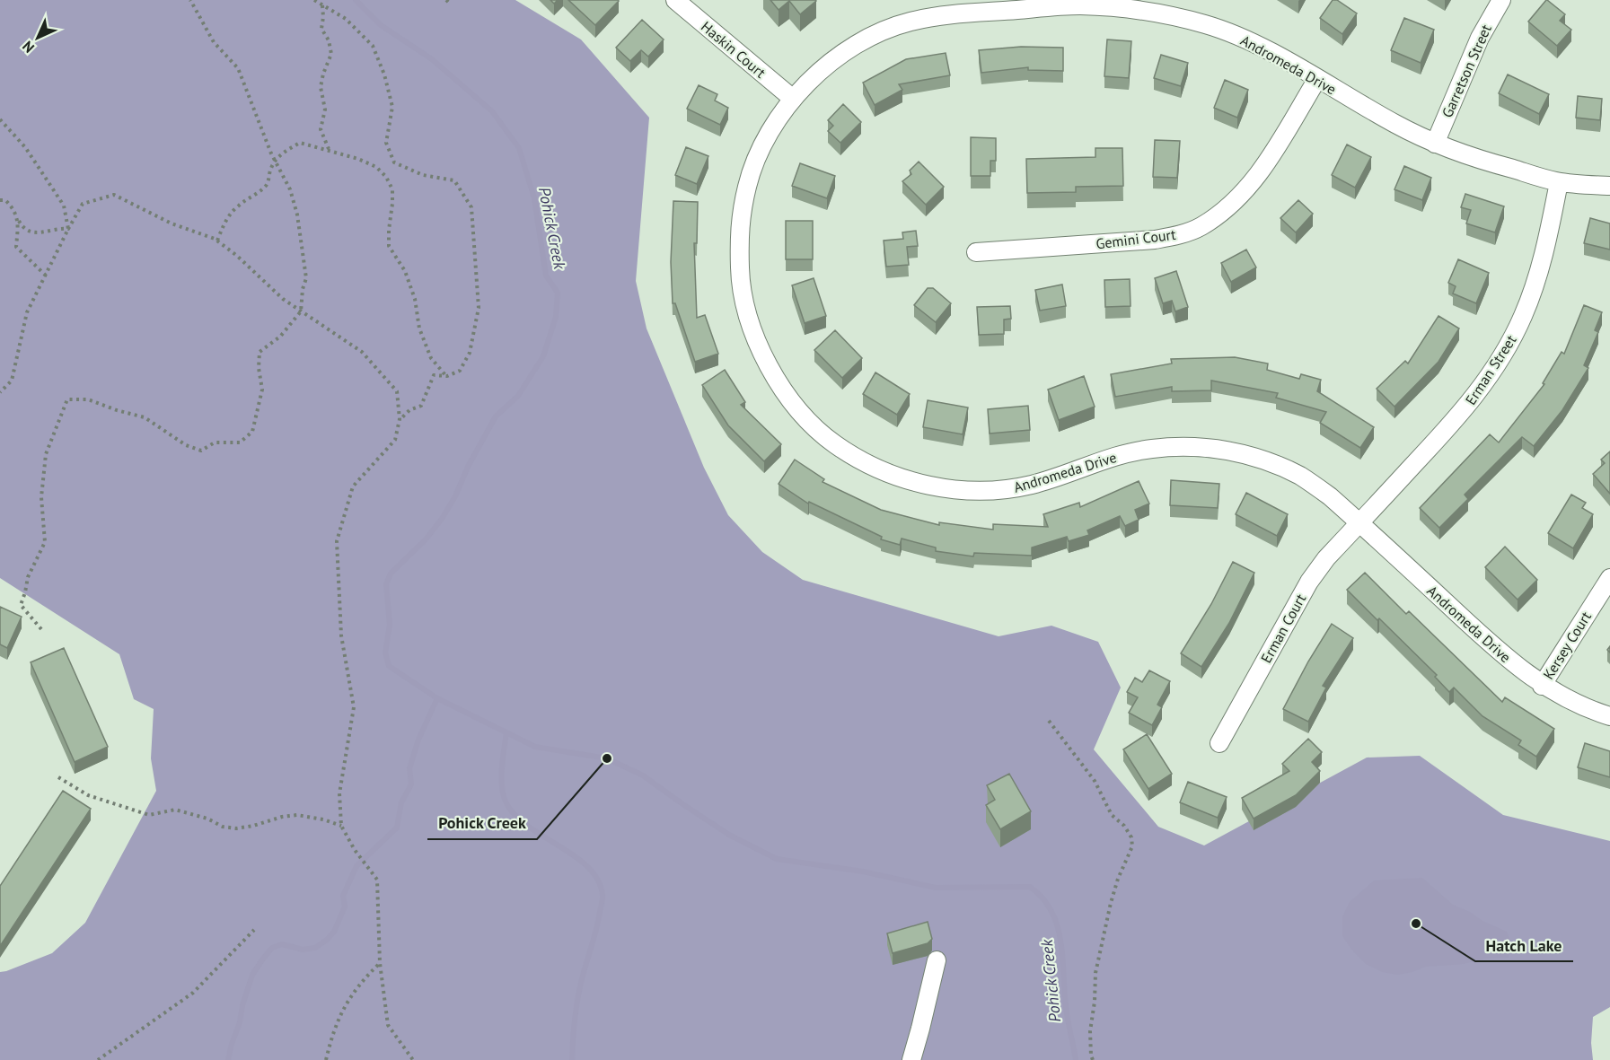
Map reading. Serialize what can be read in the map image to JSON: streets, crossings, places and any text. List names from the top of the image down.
{
  "streets": {
    "street": [
      "Haskin Court",
      "Andromeda Drive",
      "Garretson Street",
      "Gemini Court",
      "Erman Street",
      "Erman Court",
      "Kersey Court"
    ]
  },
  "crossings": [
    ["Haskin Court", "Andromeda Drive"],
    ["Andromeda Drive", "Garretson Street"],
    ["Andromeda Drive", "Gemini Court"],
    ["Andromeda Drive", "Erman Street"],
    ["Andromeda Drive", "Erman Court"],
    ["Andromeda Drive", "Kersey Court"],
    ["Erman Street", "Erman Court"]
  ],
  "water": ["Pohick Creek"],
  "places": ["Pohick Creek", "Hatch Lake"],
  "north": "bottom left"
}
